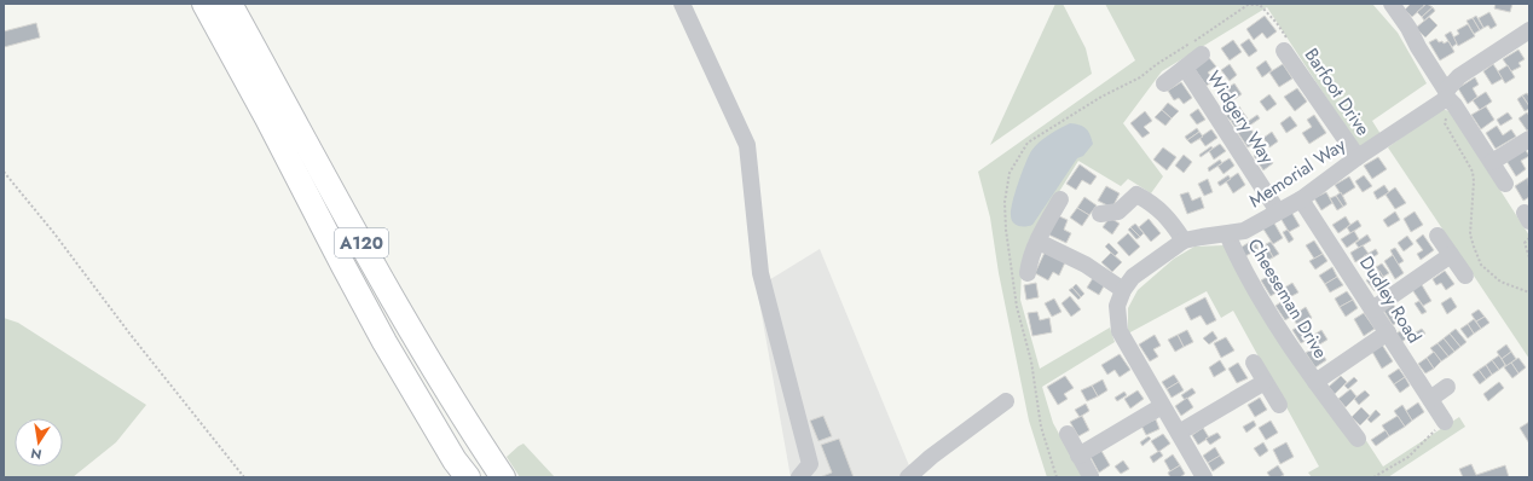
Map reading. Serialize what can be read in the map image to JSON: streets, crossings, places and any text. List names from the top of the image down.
{
  "streets": {
    "highway": ["A120"],
    "street": [
      "Barfoot Drive",
      "Widgery Way",
      "Memorial Way",
      "Cheeseman Drive",
      "Dudley Road"
    ]
  },
  "crossings": [
    ["Barfoot Drive", "Memorial Way"],
    ["Widgery Way", "Memorial Way"],
    ["Memorial Way", "Cheeseman Drive"],
    ["Memorial Way", "Dudley Road"],
    ["Cheeseman Drive", "Dudley Road"]
  ],
  "north": "bottom"
}
